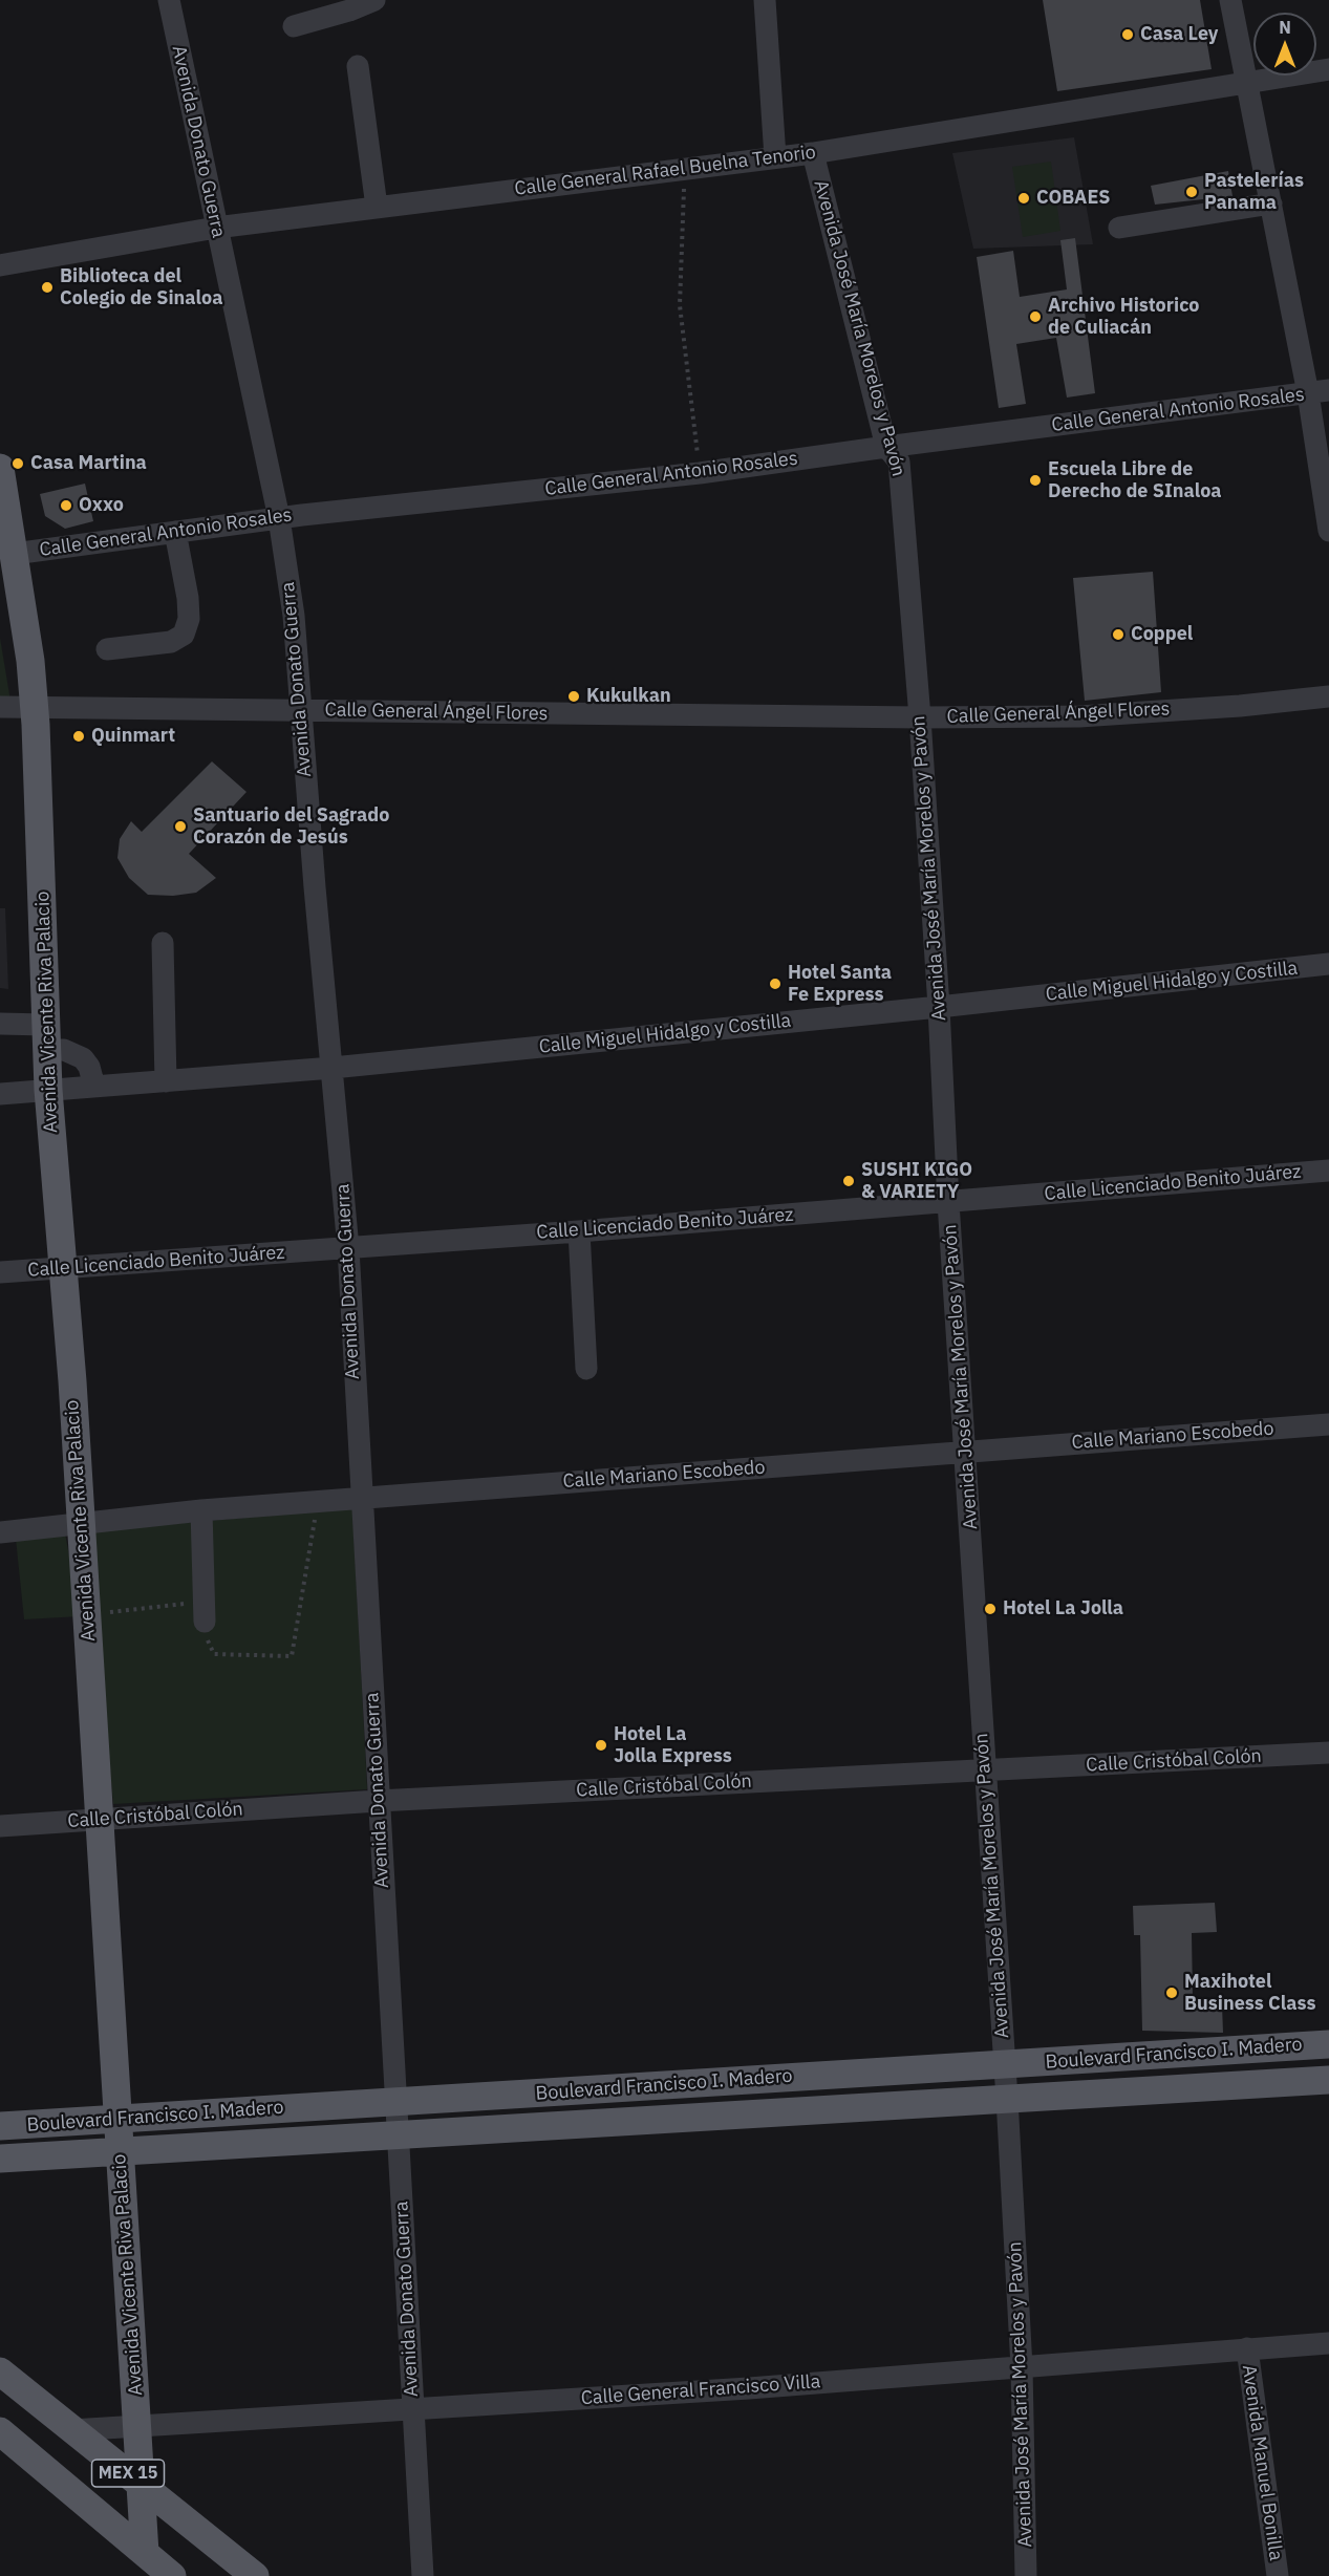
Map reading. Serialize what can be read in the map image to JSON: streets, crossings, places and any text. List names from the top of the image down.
{
  "streets": {
    "main road": ["Avenida Vicente Riva Palacio", "Boulevard Francisco I. Madero", "MEX 15"],
    "street": [
      "Avenida Donato Guerra",
      "Calle General Rafael Buelna Tenorio",
      "Avenida José María Morelos y Pavón",
      "Calle General Antonio Rosales",
      "Calle General Ángel Flores",
      "Calle Miguel Hidalgo y Costilla",
      "Calle Licenciado Benito Juárez",
      "Calle Mariano Escobedo",
      "Calle Cristóbal Colón",
      "Calle General Francisco Villa",
      "Avenida Manuel Bonilla"
    ]
  },
  "crossings": [
    ["Avenida Donato Guerra", "Calle General Rafael Buelna Tenorio"],
    ["Avenida Donato Guerra", "Calle General Antonio Rosales"],
    ["Avenida Donato Guerra", "Calle General Ángel Flores"],
    ["Avenida Donato Guerra", "Calle Miguel Hidalgo y Costilla"],
    ["Avenida Donato Guerra", "Calle Licenciado Benito Juárez"],
    ["Avenida Donato Guerra", "Calle Mariano Escobedo"],
    ["Avenida Donato Guerra", "Calle Cristóbal Colón"],
    ["Avenida Donato Guerra", "Boulevard Francisco I. Madero"],
    ["Avenida Donato Guerra", "Calle General Francisco Villa"],
    ["Calle General Rafael Buelna Tenorio", "Avenida José María Morelos y Pavón"],
    ["Avenida José María Morelos y Pavón", "Calle General Antonio Rosales"],
    ["Avenida José María Morelos y Pavón", "Calle General Ángel Flores"],
    ["Avenida José María Morelos y Pavón", "Calle Miguel Hidalgo y Costilla"],
    ["Avenida José María Morelos y Pavón", "Calle Licenciado Benito Juárez"],
    ["Avenida José María Morelos y Pavón", "Calle Mariano Escobedo"],
    ["Avenida José María Morelos y Pavón", "Calle Cristóbal Colón"],
    ["Avenida José María Morelos y Pavón", "Boulevard Francisco I. Madero"],
    ["Avenida José María Morelos y Pavón", "Calle General Francisco Villa"],
    ["Calle General Antonio Rosales", "Avenida Vicente Riva Palacio"],
    ["Calle General Ángel Flores", "Avenida Vicente Riva Palacio"],
    ["Calle Miguel Hidalgo y Costilla", "Avenida Vicente Riva Palacio"],
    ["Avenida Vicente Riva Palacio", "Calle Licenciado Benito Juárez"],
    ["Avenida Vicente Riva Palacio", "Calle Mariano Escobedo"],
    ["Avenida Vicente Riva Palacio", "Calle Cristóbal Colón"],
    ["Avenida Vicente Riva Palacio", "Boulevard Francisco I. Madero"],
    ["Avenida Vicente Riva Palacio", "Calle General Francisco Villa"],
    ["Avenida Vicente Riva Palacio", "MEX 15"],
    ["Calle General Francisco Villa", "Avenida Manuel Bonilla"],
    ["Calle General Francisco Villa", "MEX 15"]
  ],
  "places": [
    "Casa Ley",
    "Pastelerías Panama",
    "COBAES",
    "Biblioteca del Colegio de Sinaloa",
    "Archivo Historico de Culiacán",
    "Casa Martina",
    "Escuela Libre de Derecho de SInaloa",
    "Oxxo",
    "Coppel",
    "Kukulkan",
    "Quinmart",
    "Santuario del Sagrado Corazón de Jesús",
    "Hotel Santa Fe Express",
    "SUSHI KIGO & VARIETY",
    "Hotel La Jolla",
    "Hotel La Jolla Express",
    "Maxihotel Business Class"
  ],
  "north": "top"
}
